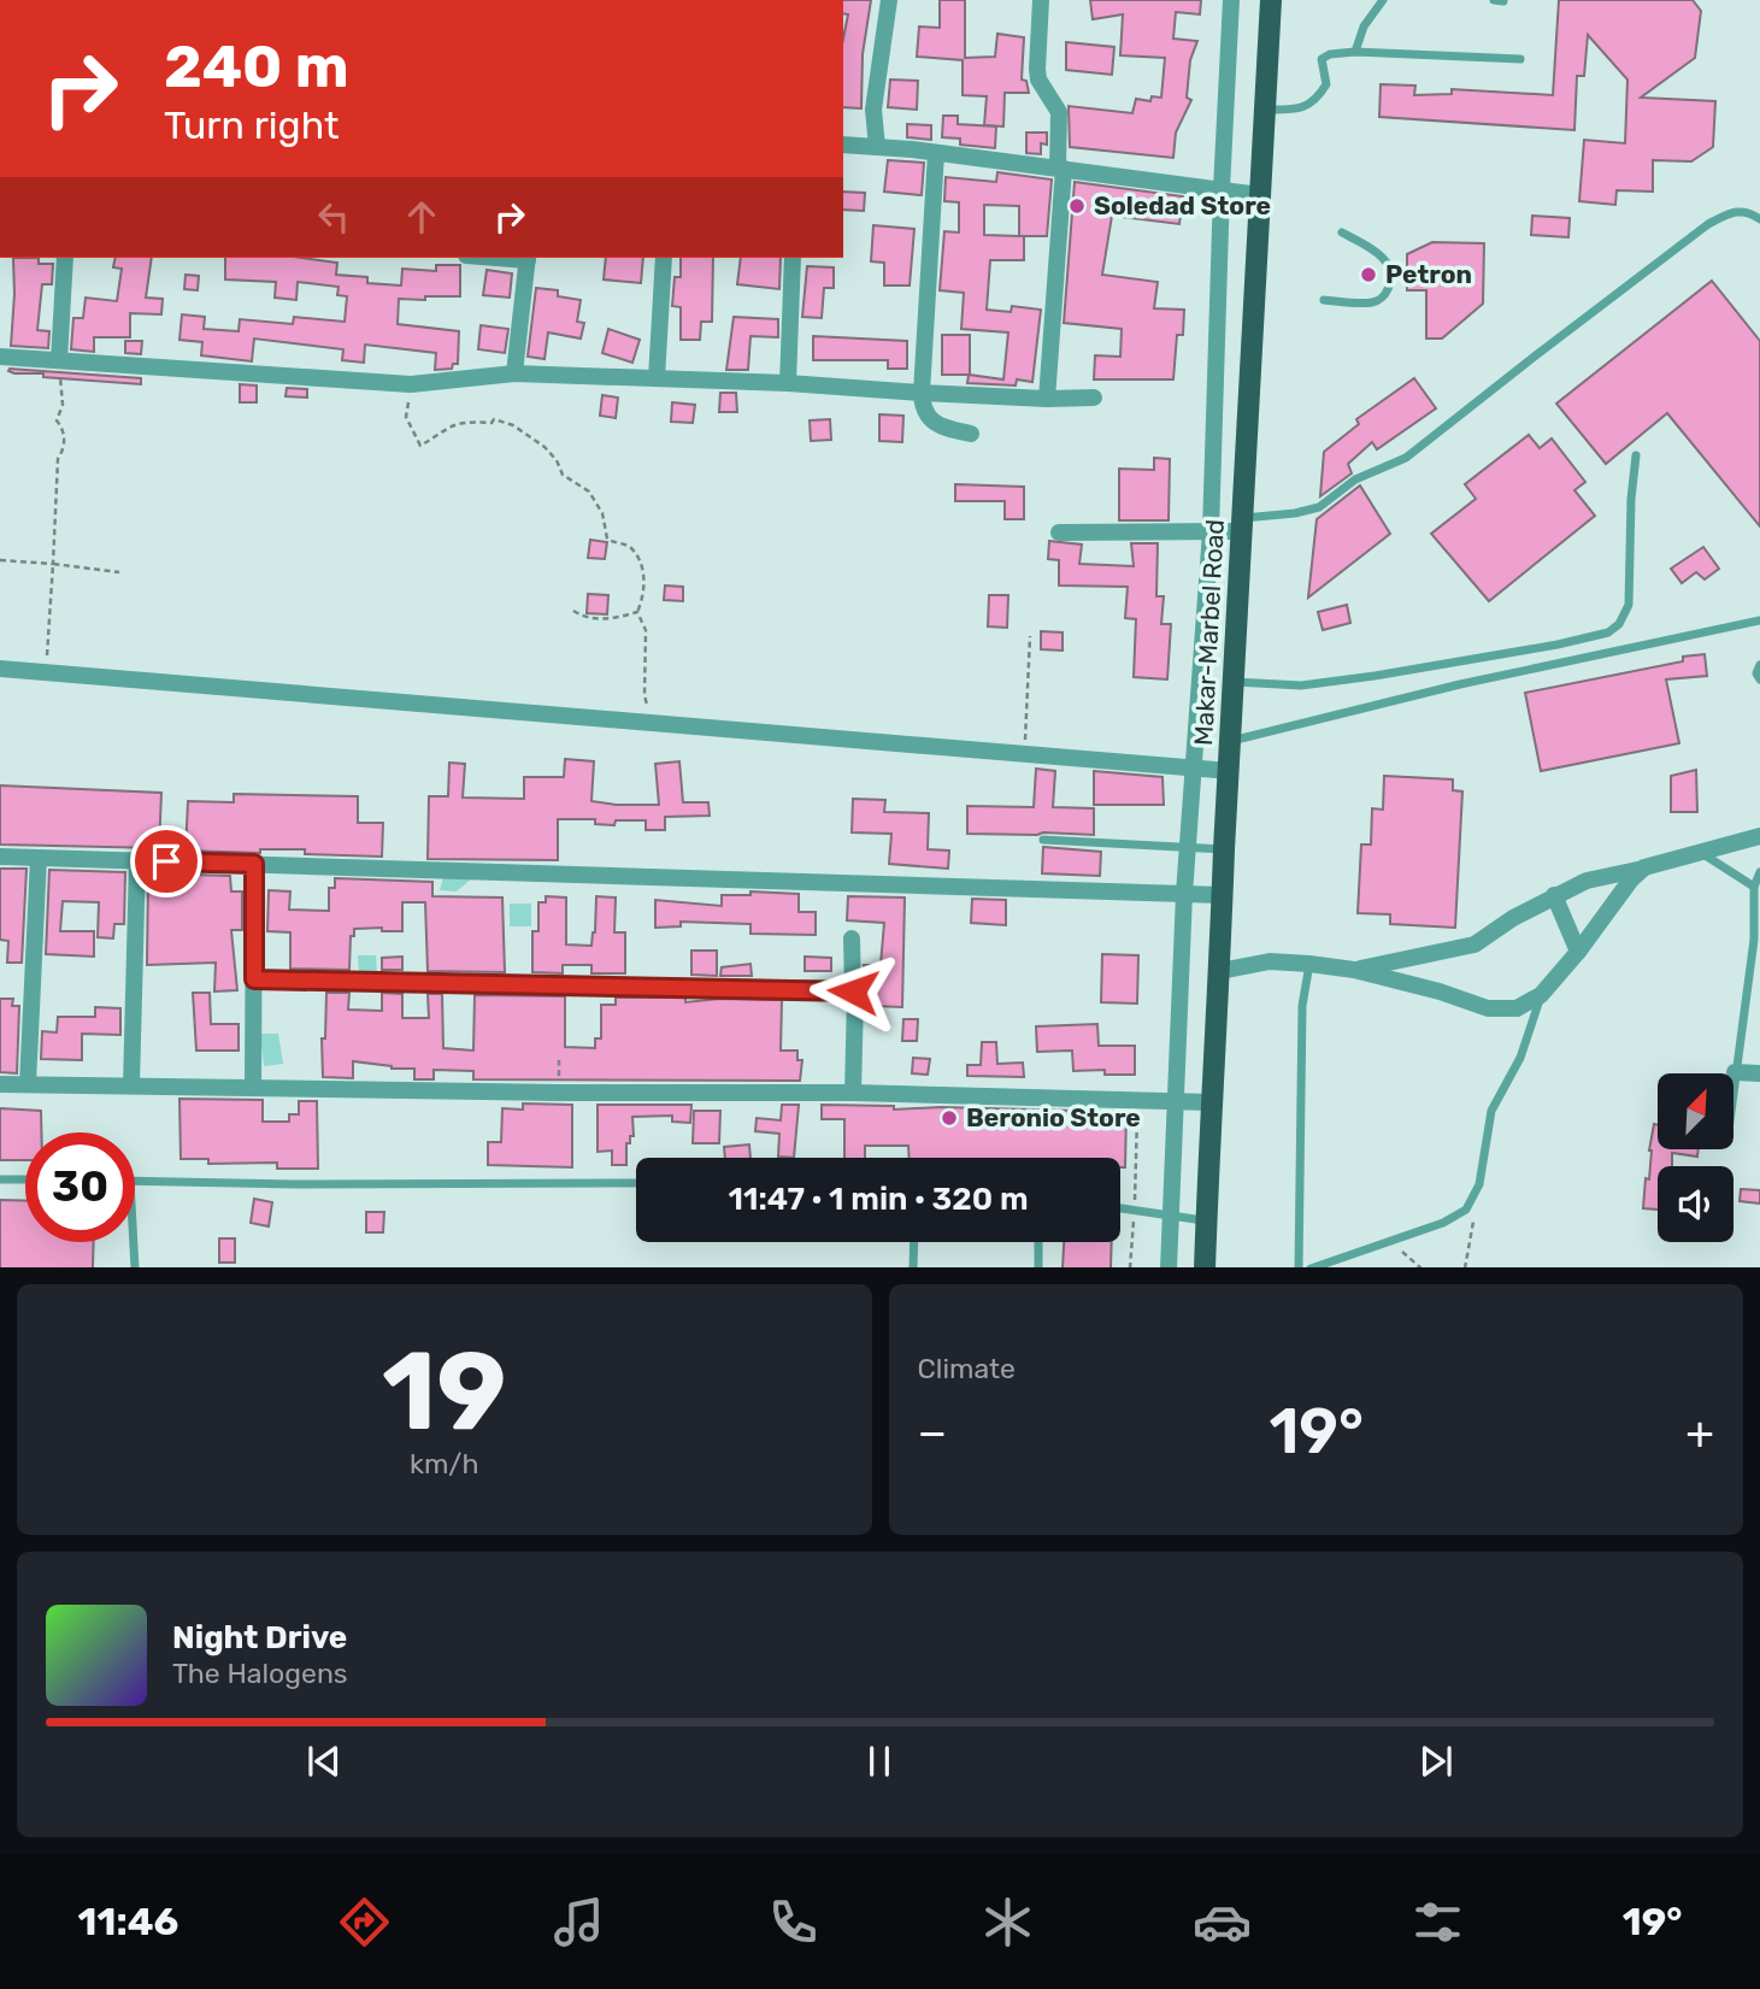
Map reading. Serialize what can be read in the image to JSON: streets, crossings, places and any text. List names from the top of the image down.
{
  "streets": {
    "main road": ["Makar-Marbel Road"]
  },
  "places": ["Soledad Store", "Petron", "Beronio Store"],
  "north": "top right",
  "page": {
    "turn": ["240 m", "Turn right"],
    "limit": "30",
    "trip": "11:47 · 1 min · 320 m",
    "tile": [
      ["19", "km/h"],
      "Climate"
    ],
    "heat": ["−", "19°", "+"],
    "song": ["Night Drive", "The Halogens"],
    "tabs": ["11:46", "19°"]
  }
}
